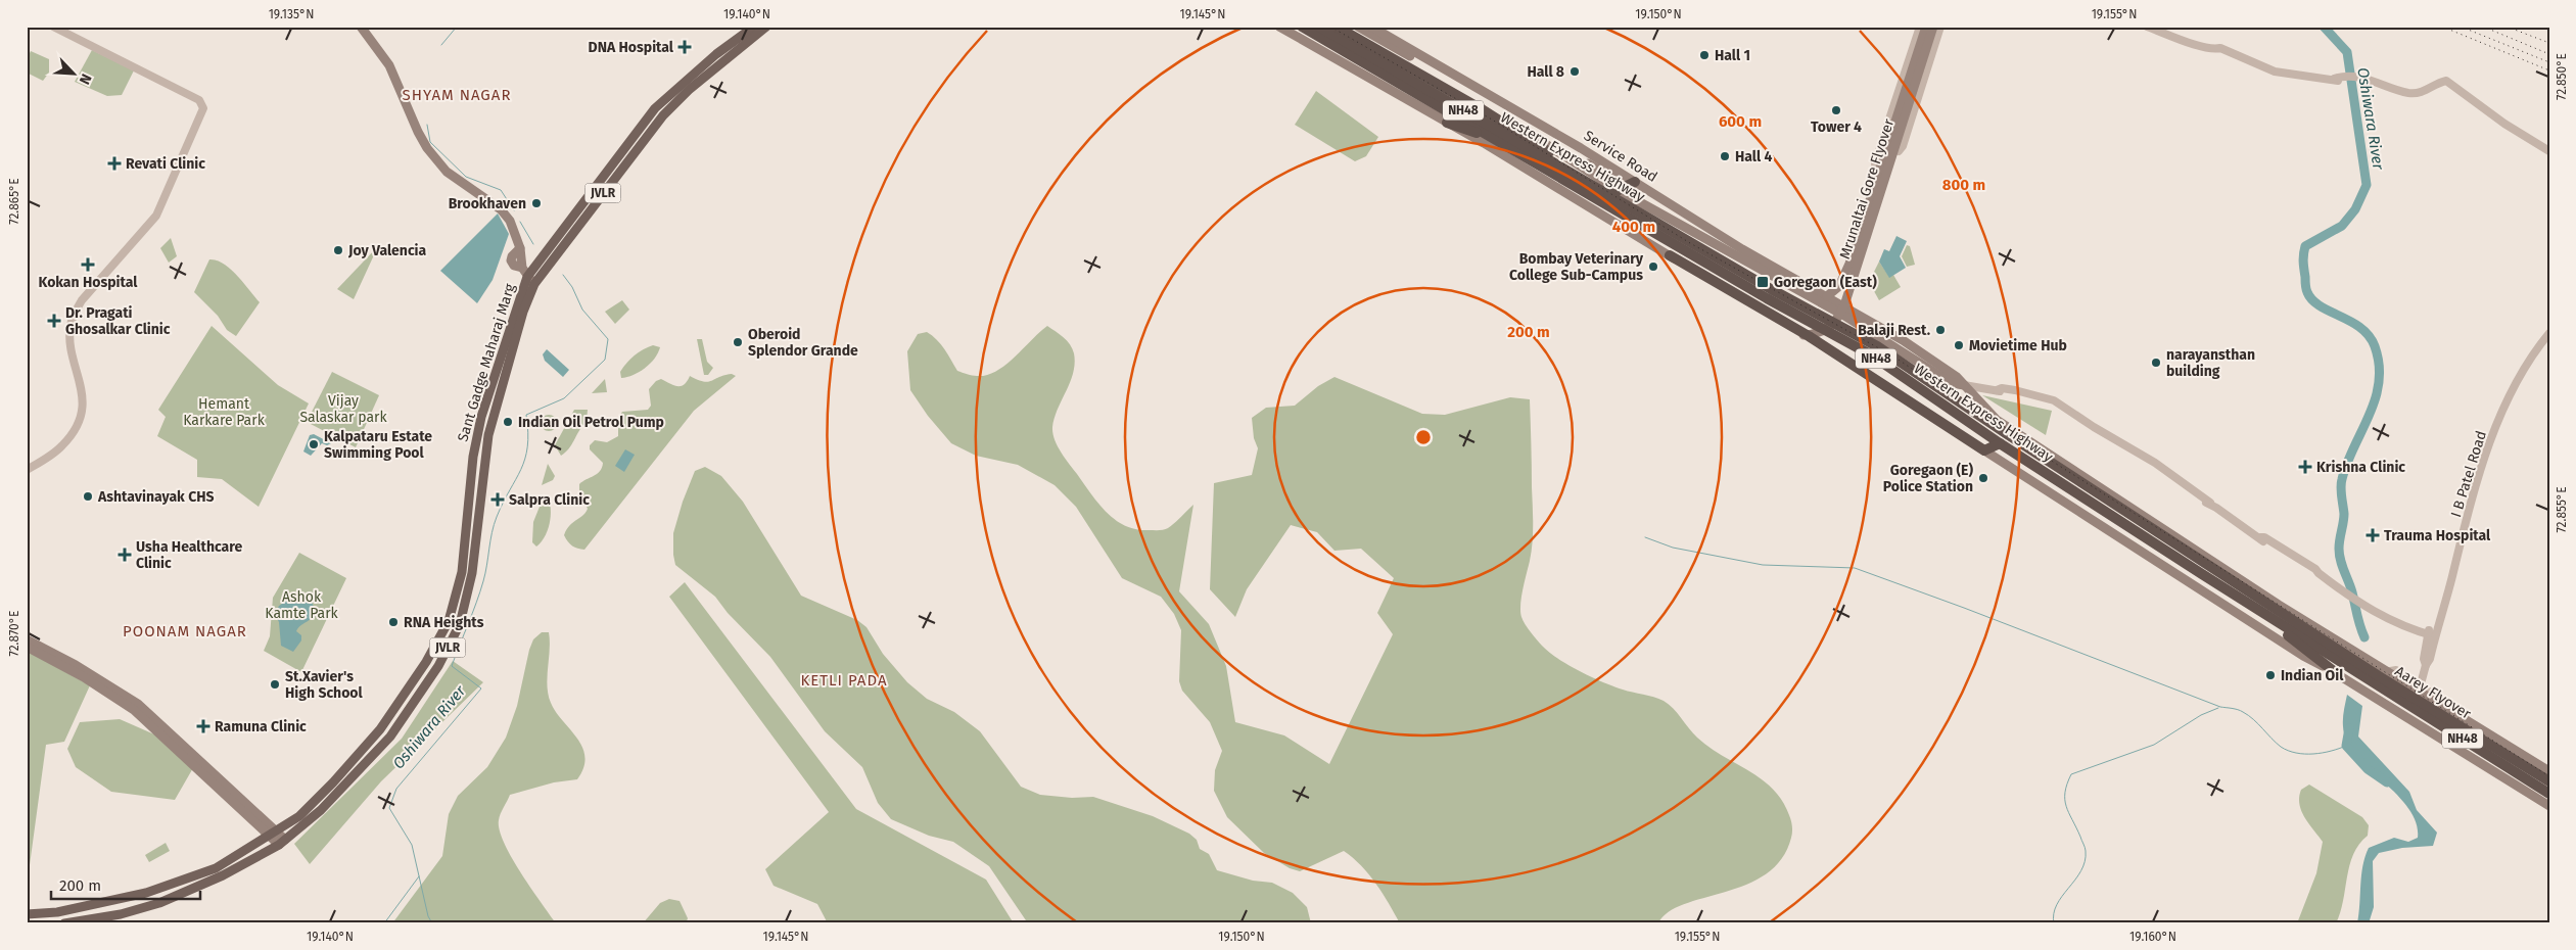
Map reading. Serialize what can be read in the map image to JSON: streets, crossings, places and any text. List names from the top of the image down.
{
  "streets": {
    "highway": ["NH48", "Western Express Highway", "Aarey Flyover"],
    "main road": [
      "Service Road",
      "Mrunaltai Gore Flyover",
      "JVLR",
      "Sant Gadge Maharaj Marg"
    ],
    "street": ["I B Patel Road"]
  },
  "crossings": [
    ["Service Road", "Western Express Highway"],
    ["Service Road", "I B Patel Road"],
    ["Service Road", "Aarey Flyover"],
    ["Western Express Highway", "Aarey Flyover"],
    ["JVLR", "Sant Gadge Maharaj Marg"]
  ],
  "districts": ["SHYAM NAGAR", "POONAM NAGAR", "KETLI PADA"],
  "water": ["Oshiwara River"],
  "parks": ["Vijay Salaskar park", "Hemant Karkare Park", "Ashok Kamte Park"],
  "places": {
    "health": [
      "DNA Hospital",
      "Revati Clinic",
      "Kokan Hospital",
      "Dr. Pragati Ghosalkar Clinic",
      "Krishna Clinic",
      "Salpra Clinic",
      "Trauma Hospital",
      "Usha Healthcare Clinic",
      "Ramuna Clinic"
    ],
    "other": [
      "Hall 1",
      "Hall 8",
      "Tower 4",
      "Hall 4",
      "Brookhaven",
      "Joy Valencia",
      "Bombay Veterinary College Sub-Campus",
      "Balaji Rest.",
      "Oberoid Splendor Grande",
      "Movietime Hub",
      "narayansthan building",
      "Indian Oil Petrol Pump",
      "Kalpataru Estate Swimming Pool",
      "Goregaon (E) Police Station",
      "Ashtavinayak CHS",
      "RNA Heights",
      "Indian Oil",
      "St.Xavier's High School"
    ],
    "transit": ["Goregaon (East)"]
  },
  "scale_bar": "200 m",
  "north": "bottom right",
  "coordinates": [
    "19.135°N",
    "19.140°N",
    "19.145°N",
    "19.150°N",
    "19.155°N",
    "72.850°E",
    "72.865°E",
    "72.855°E",
    "72.870°E",
    "19.160°N"
  ],
  "rings": [
    "600 m",
    "800 m",
    "400 m",
    "200 m"
  ]
}
